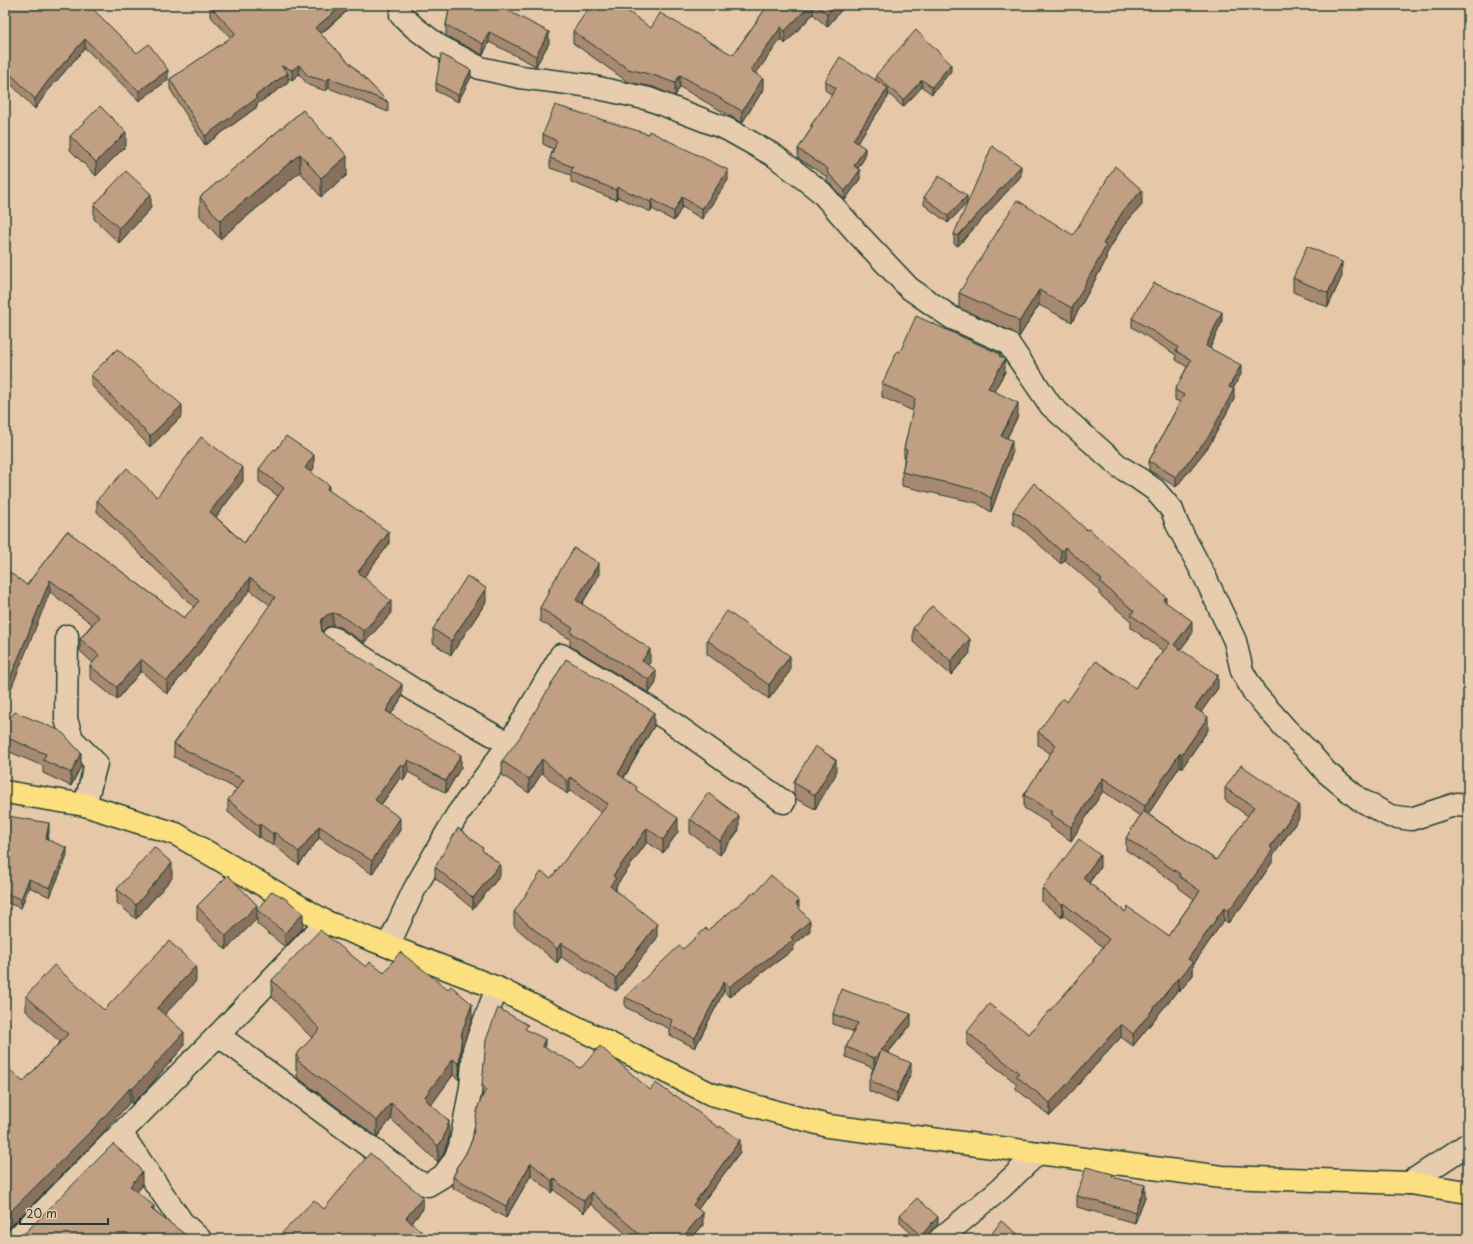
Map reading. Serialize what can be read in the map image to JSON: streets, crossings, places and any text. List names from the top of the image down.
{
  "scale_bar": "20 m"
}
